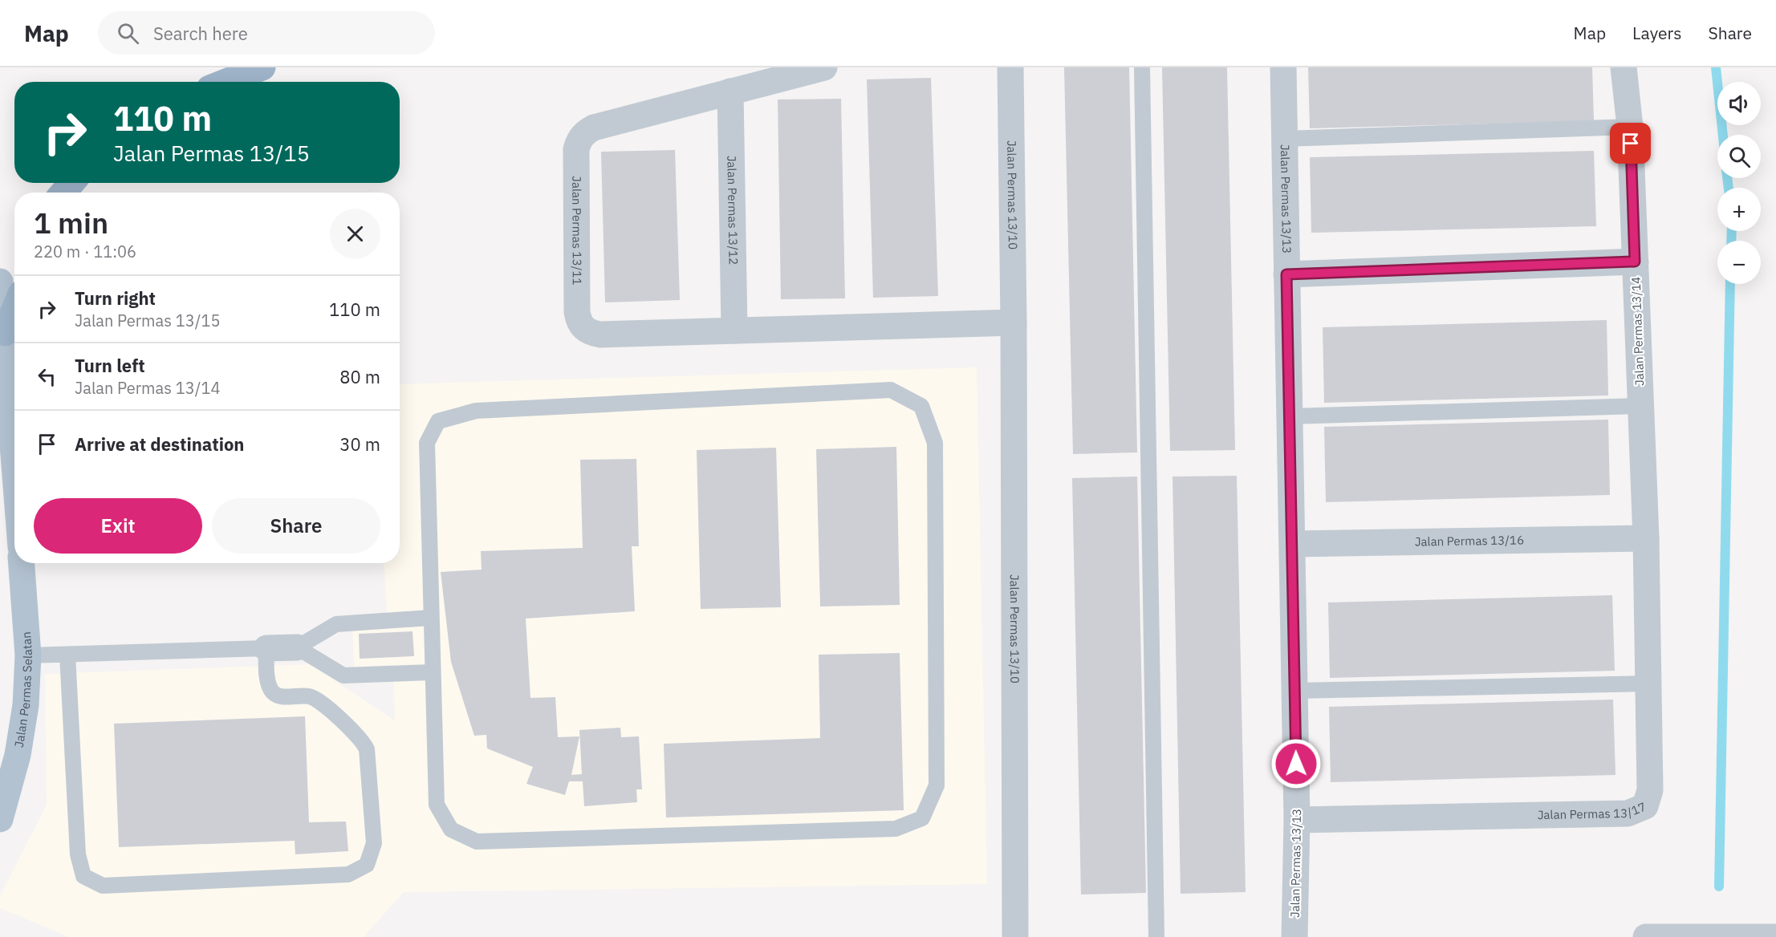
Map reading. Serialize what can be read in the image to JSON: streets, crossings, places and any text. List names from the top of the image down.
{
  "streets": {
    "main road": ["Jalan Permas Selatan"],
    "street": [
      "Jalan Permas 13/10",
      "Jalan Permas 13/13",
      "Jalan Permas 13/12",
      "Jalan Permas 13/11",
      "Jalan Permas 13/14",
      "Jalan Permas 13/16",
      "Jalan Permas 13/17"
    ]
  },
  "crossings": [
    ["Jalan Permas 13/13", "Jalan Permas 13/16"],
    ["Jalan Permas 13/13", "Jalan Permas 13/17"],
    ["Jalan Permas 13/12", "Jalan Permas 13/11"],
    ["Jalan Permas 13/14", "Jalan Permas 13/16"],
    ["Jalan Permas 13/14", "Jalan Permas 13/17"],
    ["Jalan Permas 13/16", "Jalan Permas 13/17"]
  ],
  "page": {
    "header": "Map",
    "search": "Search here",
    "nav": ["Map", "Layers", "Share"],
    "map_buttons": ["+", "−"],
    "turn": ["110 m", "Jalan Permas 13/15"],
    "heading": ["1 min", "220 m · 11:06"],
    "list": [
      {
        "name": "Turn right",
        "note": "Jalan Permas 13/15",
        "value": "110 m"
      },
      {
        "name": "Turn left",
        "note": "Jalan Permas 13/14",
        "value": "80 m"
      },
      {
        "name": "Arrive at destination",
        "value": "30 m"
      }
    ],
    "buttons": ["Exit", "Share"]
  }
}
